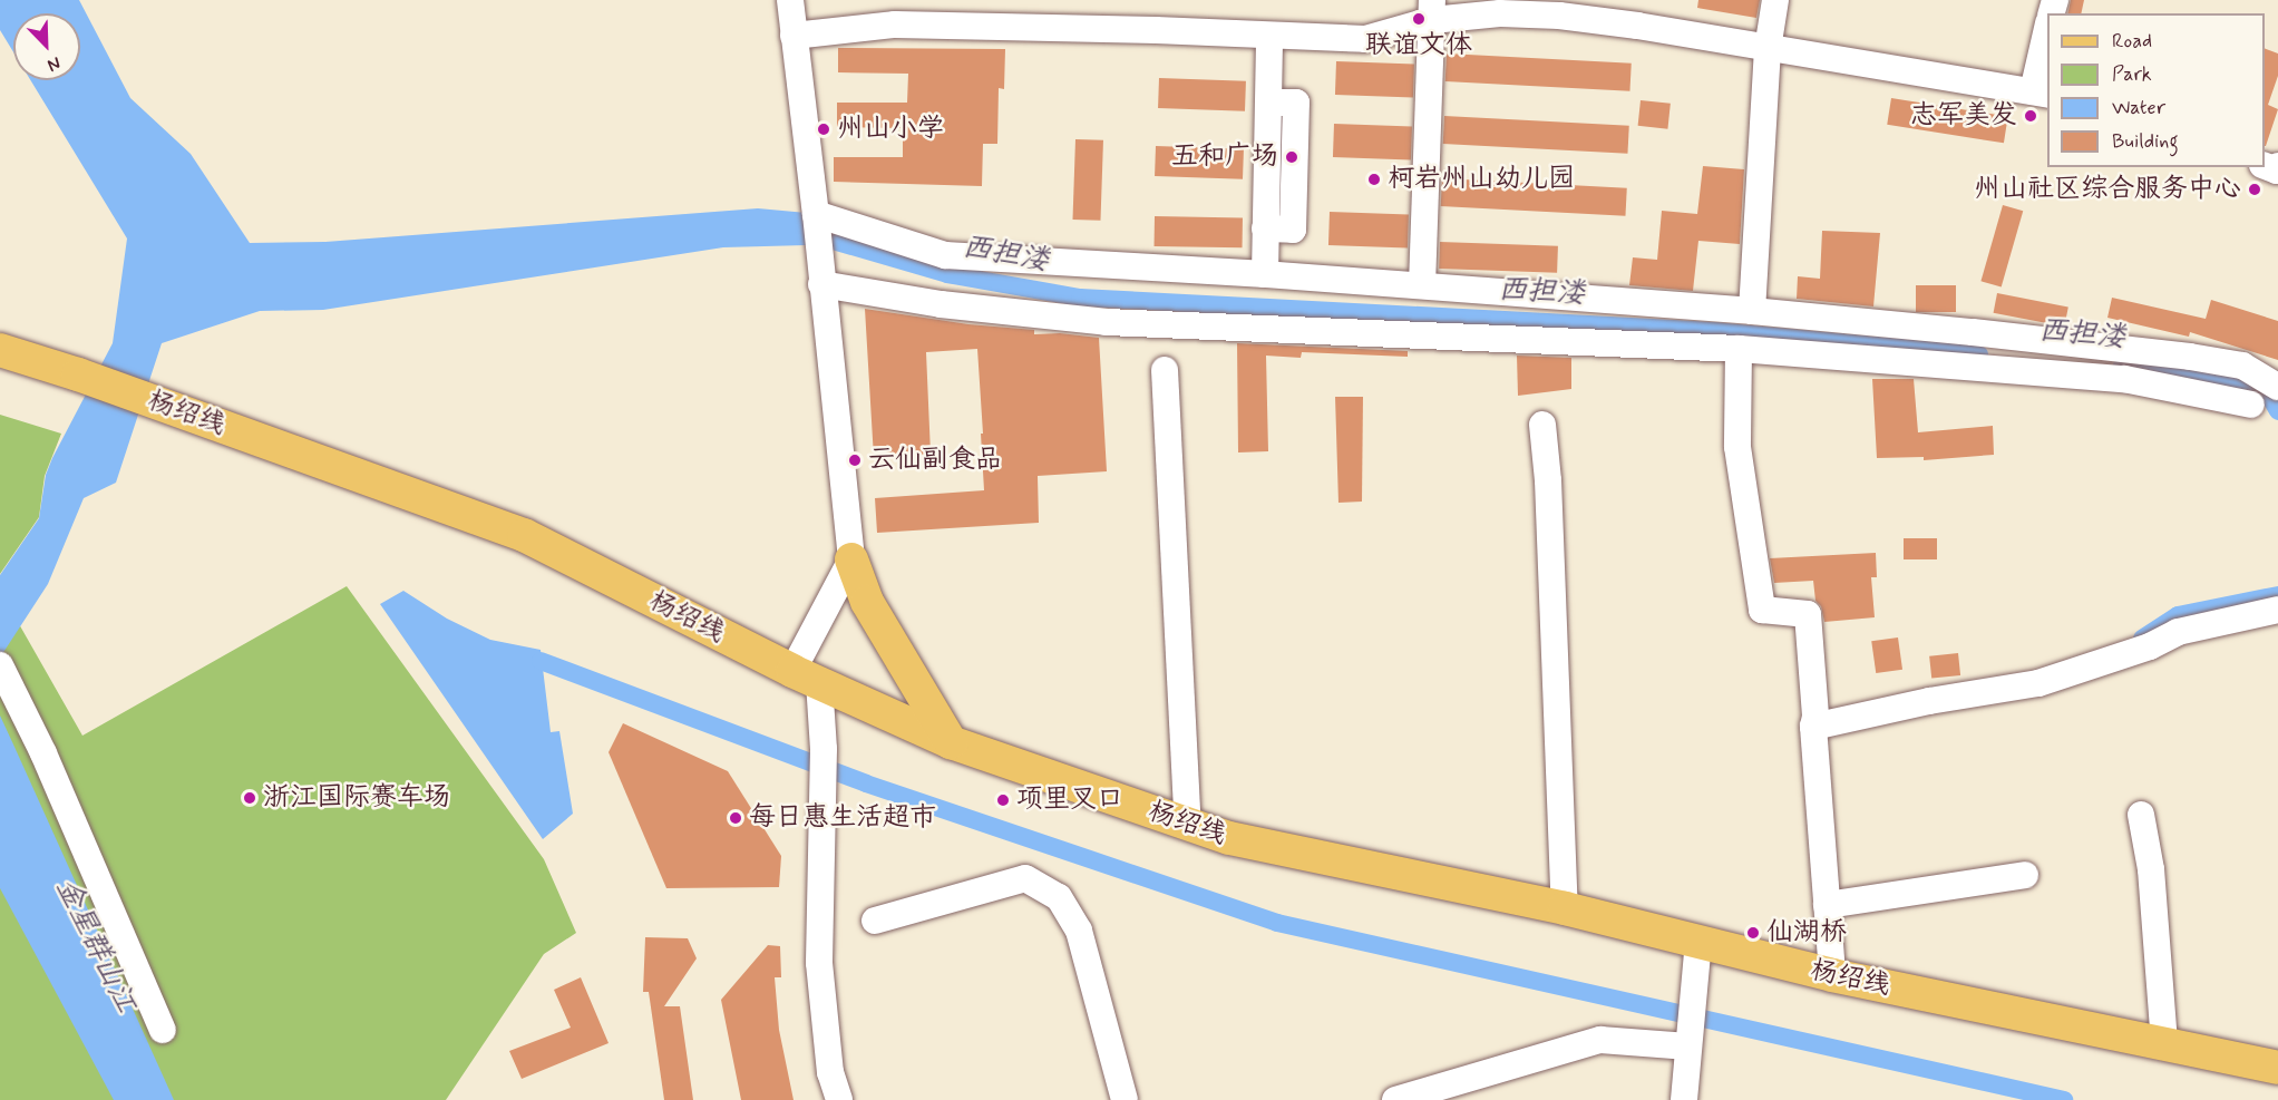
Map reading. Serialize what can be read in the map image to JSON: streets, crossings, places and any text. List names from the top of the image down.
{
  "streets": {
    "main road": ["杨绍线"]
  },
  "water": ["西担溇", "金星群山江"],
  "places": [
    "联谊文体",
    "志军美发",
    "州山小学",
    "五和广场",
    "柯岩州山幼儿园",
    "州山社区综合服务中心",
    "云仙副食品",
    "浙江国际赛车场",
    "项里叉口",
    "每日惠生活超市",
    "仙湖桥"
  ],
  "legend": [
    "Road",
    "Park",
    "Water",
    "Building"
  ],
  "north": "bottom right"
}
